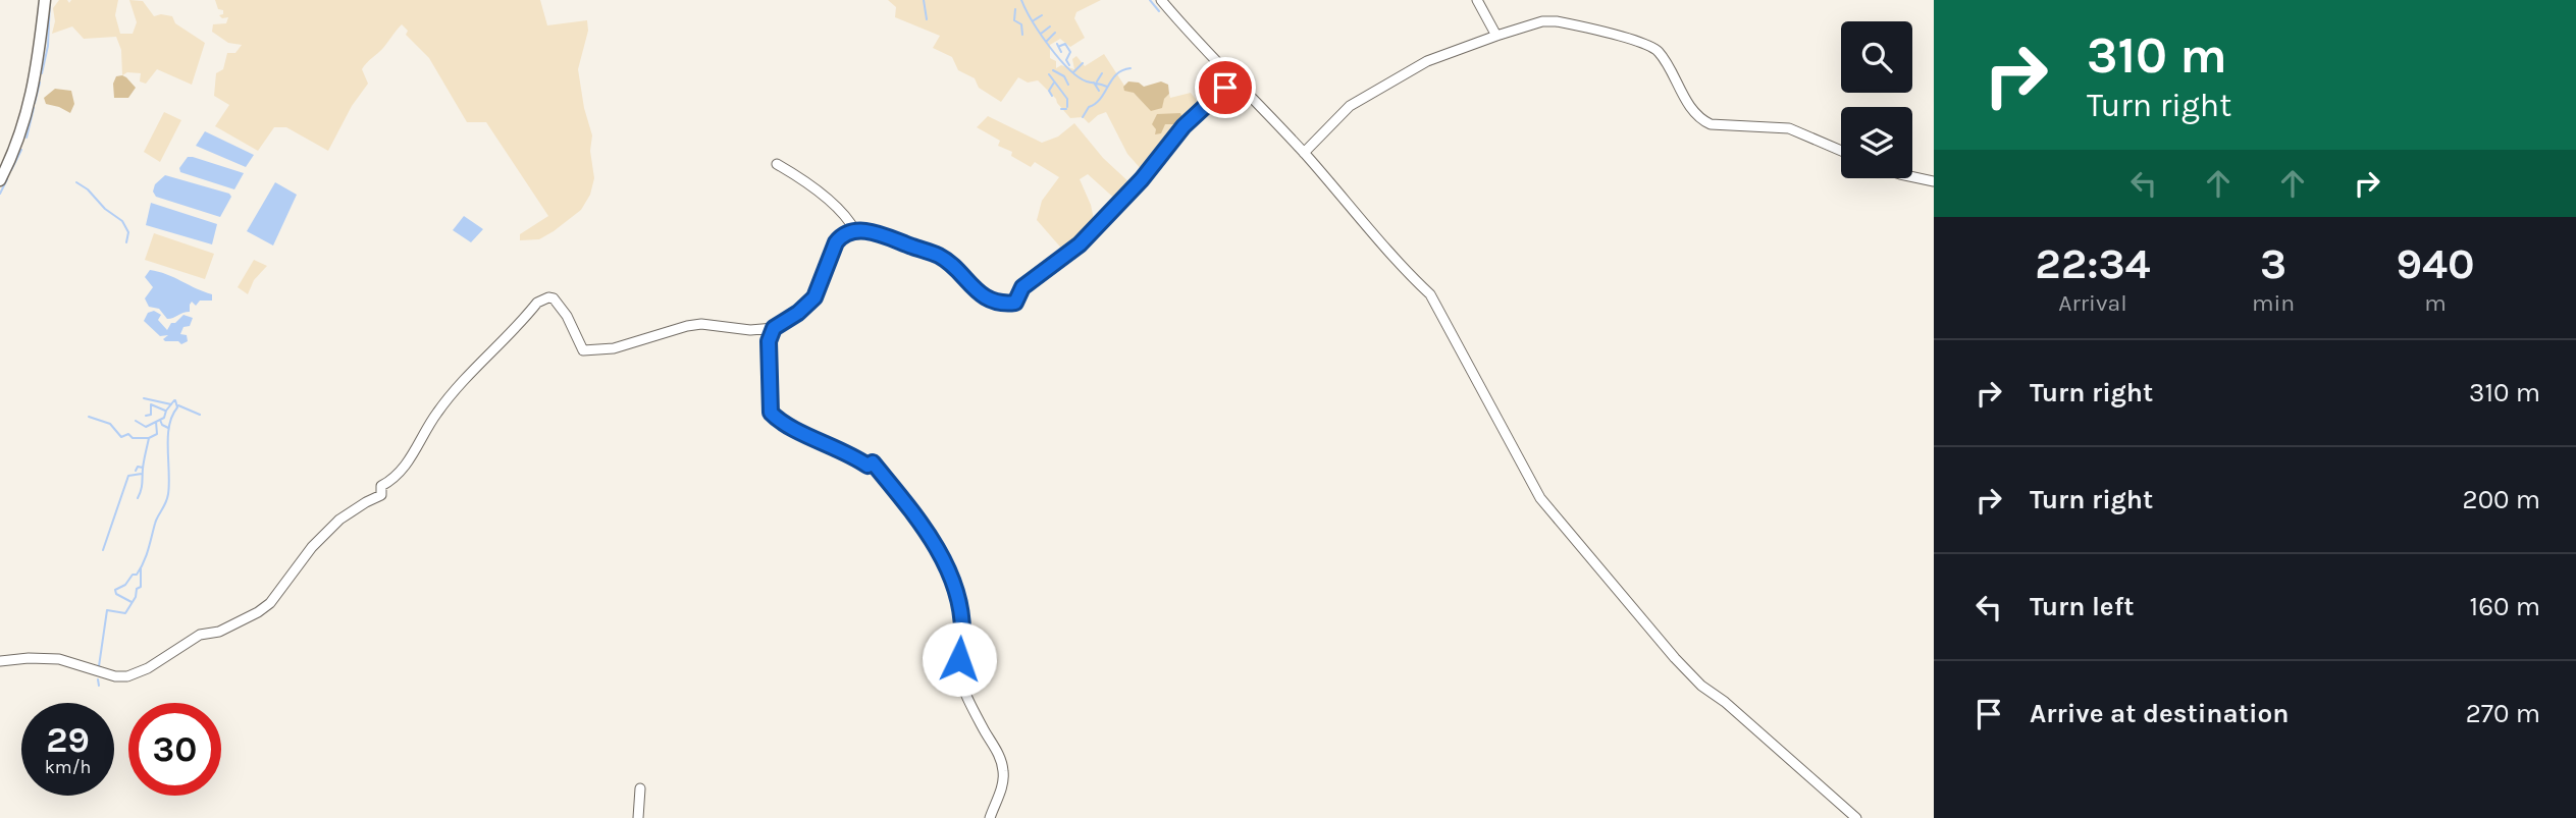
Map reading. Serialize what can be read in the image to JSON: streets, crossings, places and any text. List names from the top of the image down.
{
  "page": {
    "turn": ["310 m", "Turn right"],
    "eta": [
      "22:34",
      "Arrival",
      "3",
      "min",
      "940",
      "m"
    ],
    "list": [
      {
        "name": "Turn right",
        "value": "310 m"
      },
      {
        "name": "Turn right",
        "value": "200 m"
      },
      {
        "name": "Turn left",
        "value": "160 m"
      },
      {
        "name": "Arrive at destination",
        "value": "270 m"
      }
    ],
    "speed": "29 km/h",
    "limit": "30"
  }
}
